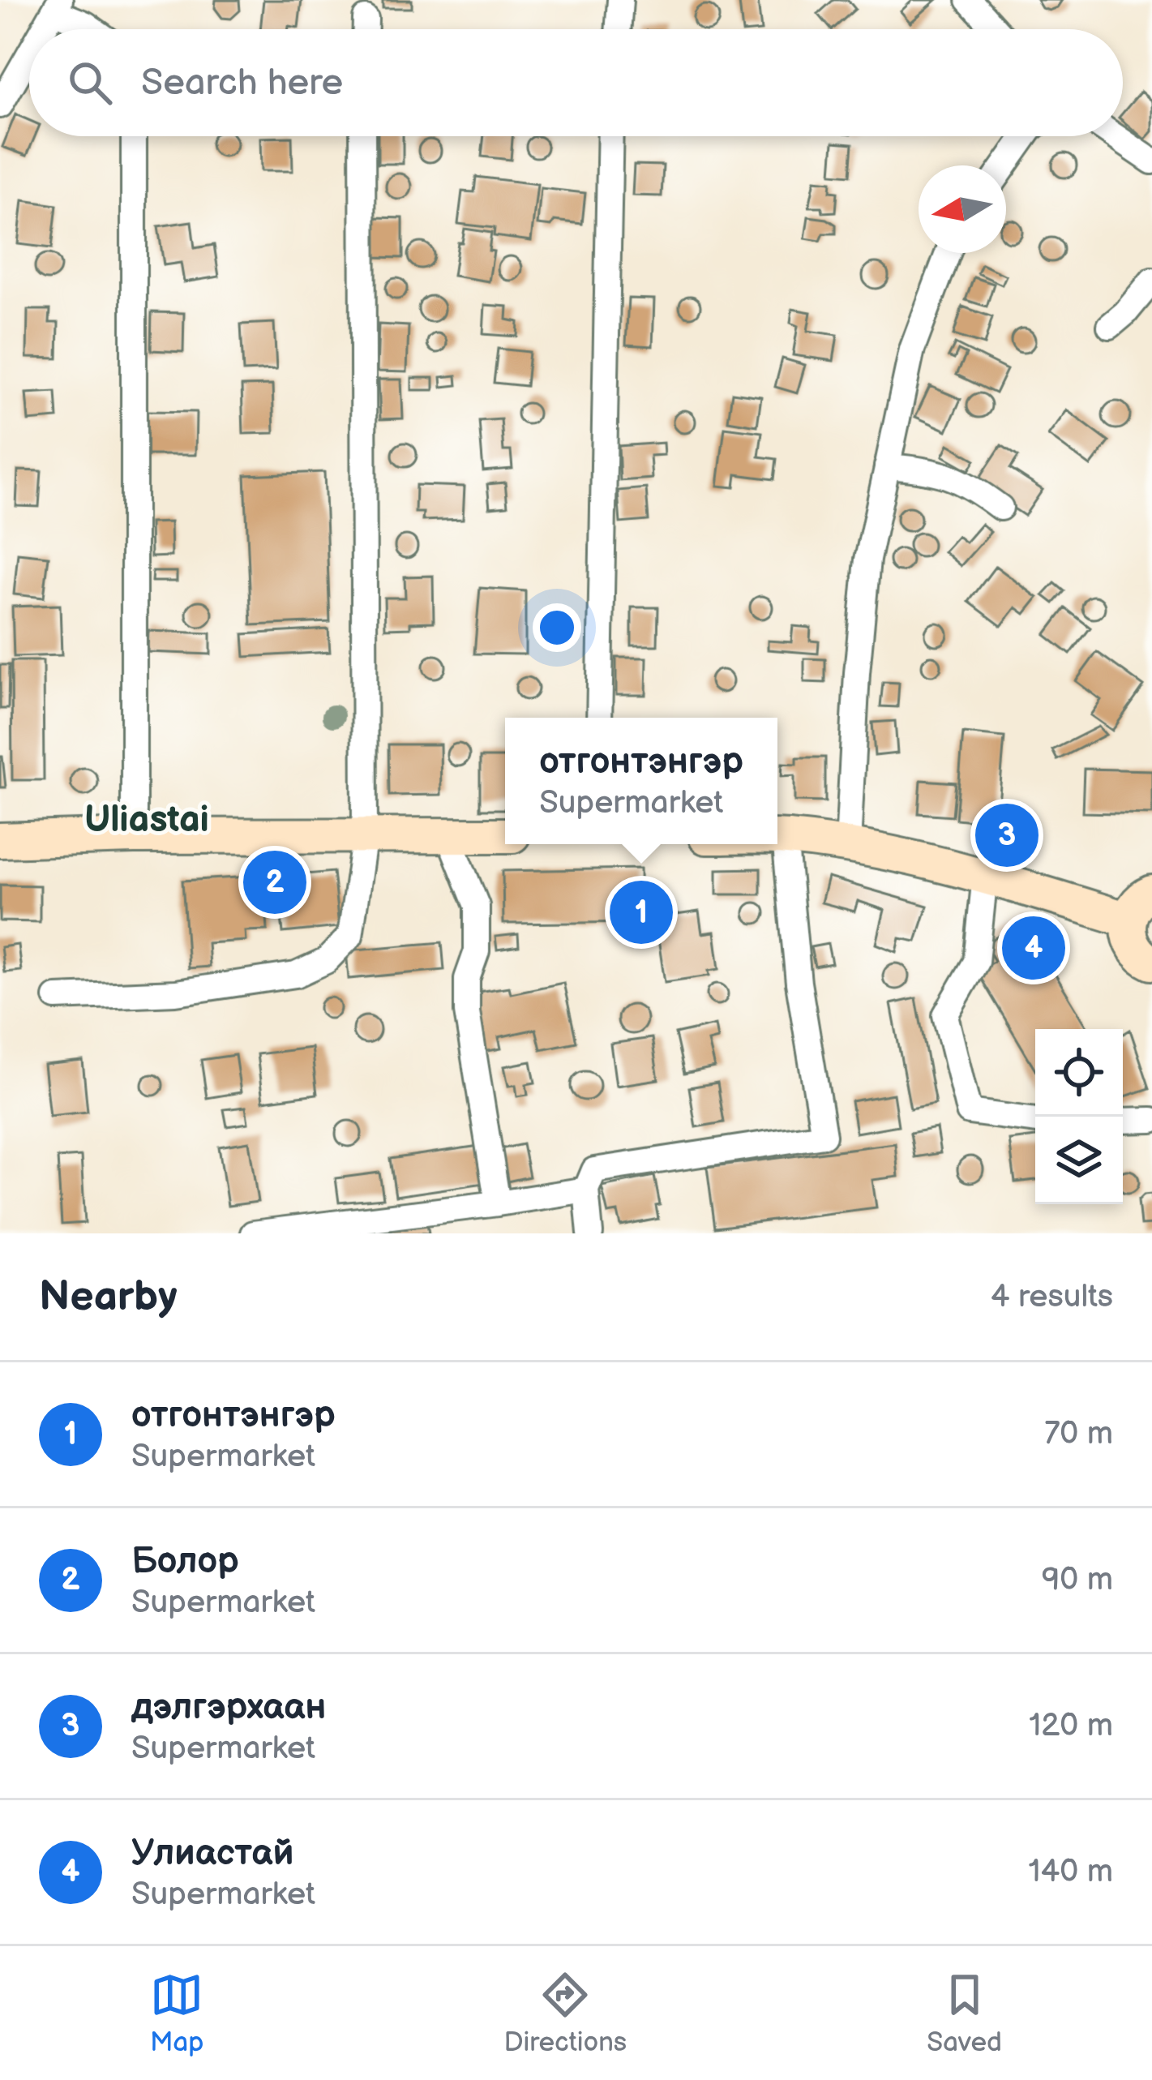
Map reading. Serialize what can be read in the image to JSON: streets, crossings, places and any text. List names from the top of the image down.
{
  "districts": ["Uliastai"],
  "north": "left",
  "page": {
    "search": "Search here",
    "popup": ["отгонтэнгэр", "Supermarket"],
    "pins": [
      "3",
      "2",
      "1",
      "4"
    ],
    "heading": ["Nearby", "4 results"],
    "list": [
      {
        "mark": "1",
        "name": "отгонтэнгэр",
        "note": "Supermarket",
        "value": "70 m"
      },
      {
        "mark": "2",
        "name": "Болор",
        "note": "Supermarket",
        "value": "90 m"
      },
      {
        "mark": "3",
        "name": "дэлгэрхаан",
        "note": "Supermarket",
        "value": "120 m"
      },
      {
        "mark": "4",
        "name": "Улиастай",
        "note": "Supermarket",
        "value": "140 m"
      }
    ],
    "nav": ["Map", "Directions", "Saved"]
  }
}
